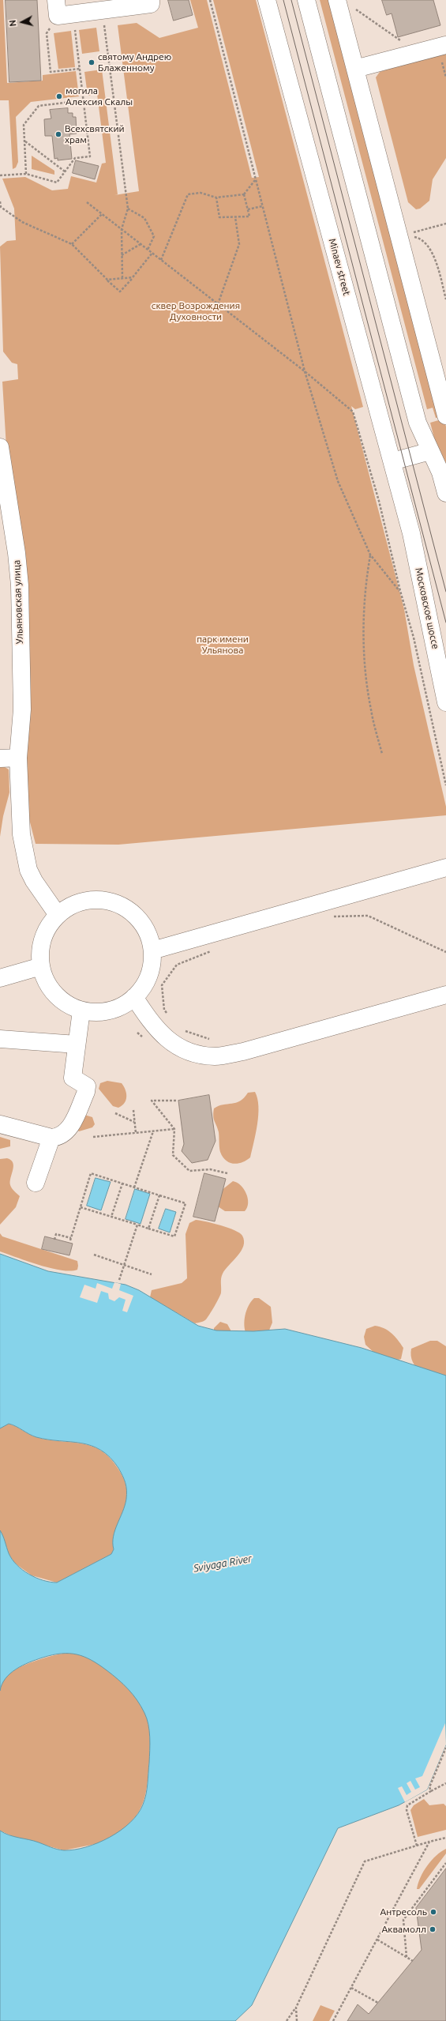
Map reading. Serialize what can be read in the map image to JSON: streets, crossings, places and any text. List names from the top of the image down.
{
  "streets": {
    "street": ["Minaev street", "Ульяновская улица", "Московское шоссе"]
  },
  "crossings": [
    ["Minaev street", "Московское шоссе"]
  ],
  "water": ["Sviyaga River"],
  "parks": ["сквер Возрождения Духовности", "парк имени Ульянова"],
  "places": [
    "святому Андрею Блаженному",
    "могила Алексия Скалы",
    "Всехсвятский храм",
    "Антресоль",
    "Аквамолл"
  ],
  "north": "left"
}
